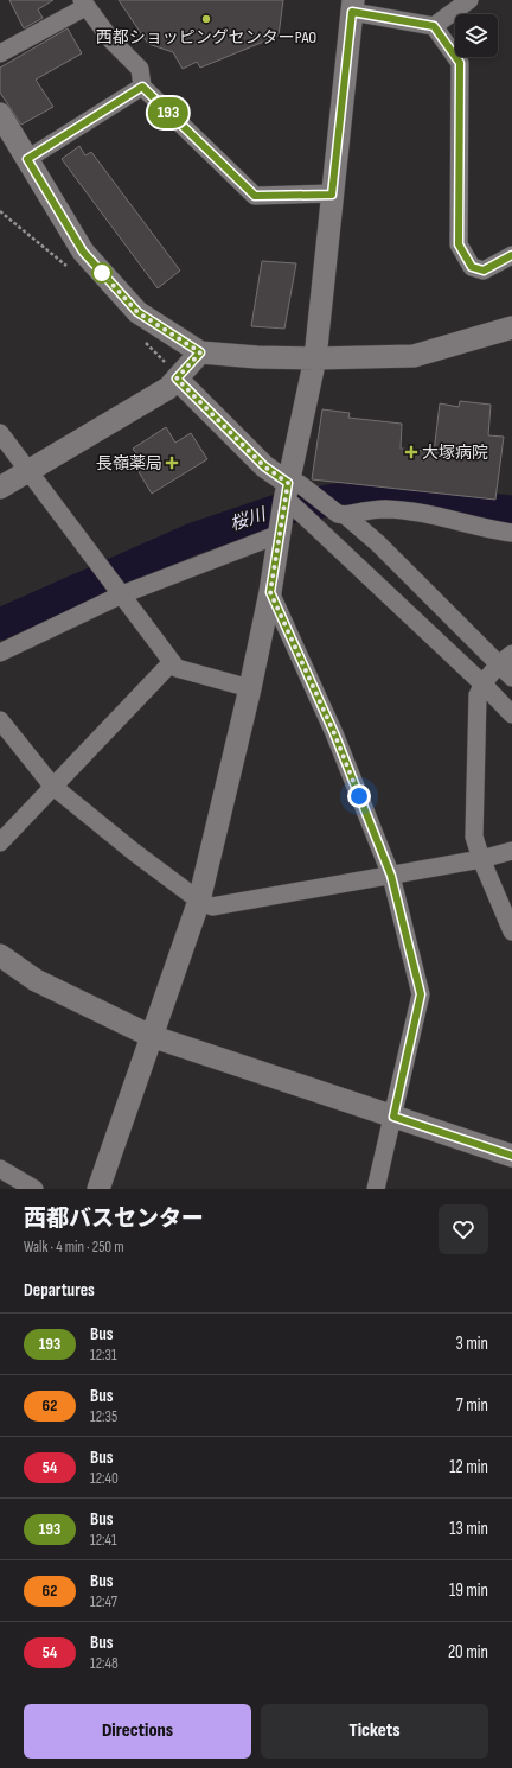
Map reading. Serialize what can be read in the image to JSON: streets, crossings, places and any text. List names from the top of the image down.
{
  "water": ["桜川"],
  "places": {
    "other": ["西都ショッピングセンターPAO"],
    "health": ["大塚病院", "長嶺薬局"]
  },
  "lines": ["bus line 193"],
  "page": {
    "on_map": "193",
    "heading": [
      ["西都バスセンター", "Walk · 4 min · 250 m"],
      "Departures"
    ],
    "list": [
      {
        "mark": "193",
        "name": "Bus",
        "note": "12:31",
        "value": "3 min"
      },
      {
        "mark": "62",
        "name": "Bus",
        "note": "12:35",
        "value": "7 min"
      },
      {
        "mark": "54",
        "name": "Bus",
        "note": "12:40",
        "value": "12 min"
      },
      {
        "mark": "193",
        "name": "Bus",
        "note": "12:41",
        "value": "13 min"
      },
      {
        "mark": "62",
        "name": "Bus",
        "note": "12:47",
        "value": "19 min"
      },
      {
        "mark": "54",
        "name": "Bus",
        "note": "12:48",
        "value": "20 min"
      }
    ],
    "buttons": ["Directions", "Tickets"]
  }
}
